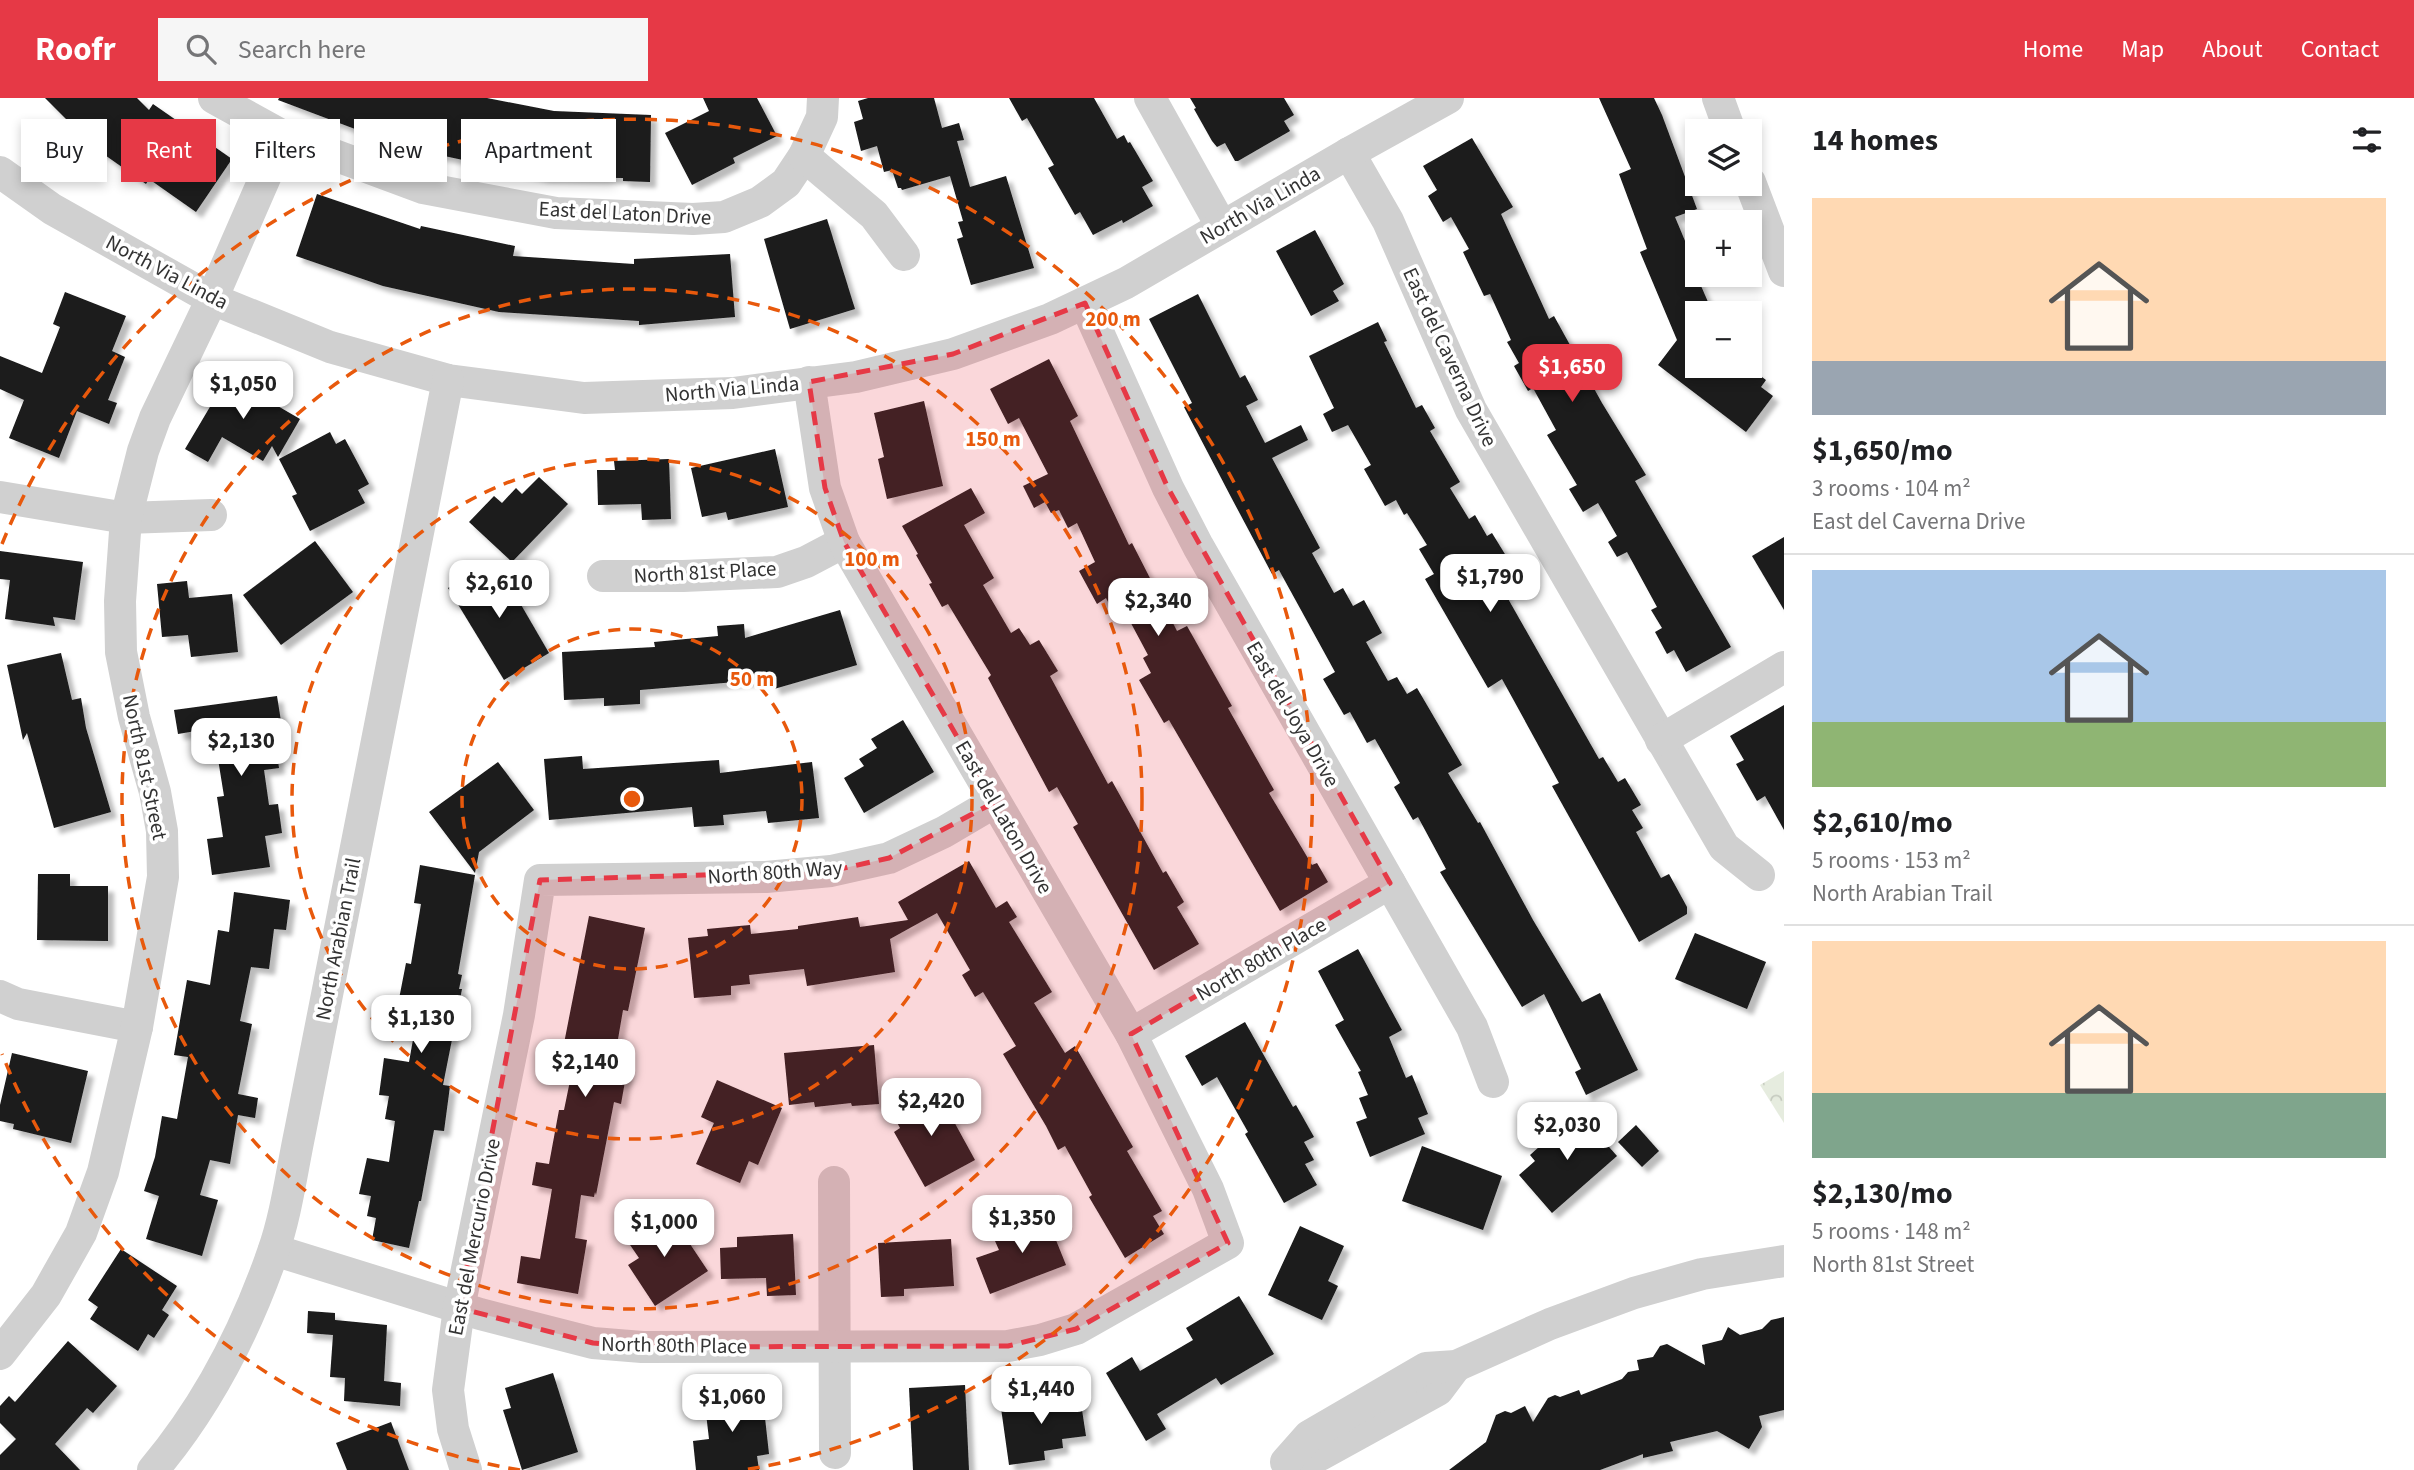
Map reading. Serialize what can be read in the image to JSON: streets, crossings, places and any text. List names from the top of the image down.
{
  "streets": {
    "street": [
      "North Via Linda",
      "East del Laton Drive",
      "East del Caverna Drive",
      "North 81st Place",
      "East del Joya Drive",
      "North 81st Street",
      "North 80th Way",
      "North Arabian Trail",
      "North 80th Place",
      "East del Mercurio Drive"
    ]
  },
  "crossings": [
    ["North Via Linda", "East del Laton Drive"],
    ["North Via Linda", "East del Caverna Drive"],
    ["North Via Linda", "East del Joya Drive"],
    ["North Via Linda", "North 81st Street"],
    ["North Via Linda", "North Arabian Trail"],
    ["East del Laton Drive", "North 81st Place"],
    ["East del Laton Drive", "North 80th Way"],
    ["East del Laton Drive", "North 80th Place"],
    ["East del Joya Drive", "North 80th Place"],
    ["North 80th Way", "East del Mercurio Drive"],
    ["North Arabian Trail", "North 80th Place"],
    ["North 80th Place", "East del Mercurio Drive"]
  ],
  "page": {
    "header": "Roofr",
    "search": "Search here",
    "nav": [
      "Home",
      "Map",
      "About",
      "Contact"
    ],
    "heading": "14 homes",
    "map_buttons": ["+", "−"],
    "chip": [
      "Buy",
      "Rent",
      "Filters",
      "New",
      "Apartment"
    ],
    "list": [
      {
        "name": "$1,650/mo",
        "note": "3 rooms · 104 m² · East del Caverna Drive"
      },
      {
        "name": "$2,610/mo",
        "note": "5 rooms · 153 m² · North Arabian Trail"
      },
      {
        "name": "$2,130/mo",
        "note": "5 rooms · 148 m² · North 81st Street"
      }
    ],
    "price": [
      "$1,650",
      "$1,050",
      "$1,790",
      "$2,610",
      "$2,340",
      "$2,130",
      "$1,130",
      "$2,140",
      "$2,420",
      "$2,030",
      "$1,350",
      "$1,000",
      "$1,440",
      "$1,060"
    ]
  },
  "rings": [
    "200 m",
    "150 m",
    "100 m",
    "50 m"
  ]
}
